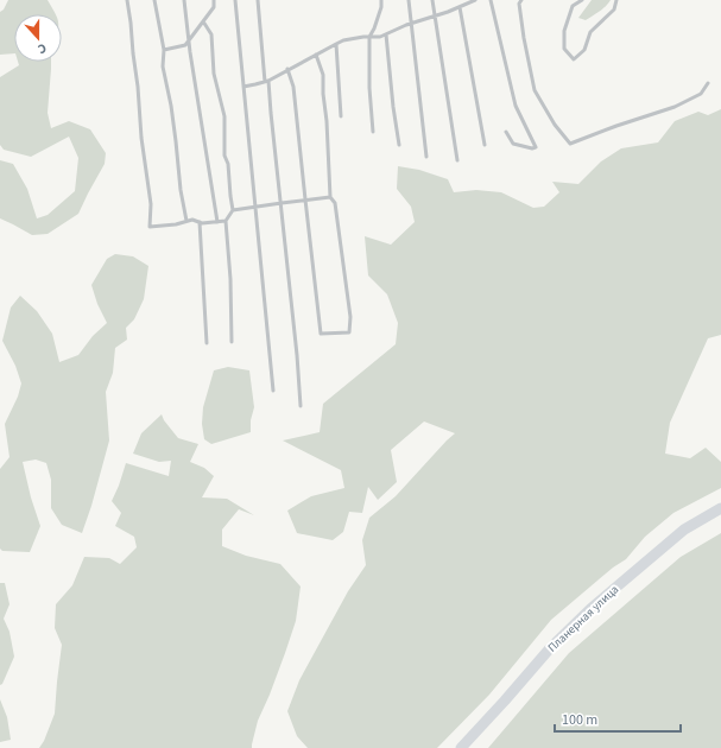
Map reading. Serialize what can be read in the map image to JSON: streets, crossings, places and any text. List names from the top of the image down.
{
  "streets": {
    "main road": ["Планерная улица"]
  },
  "scale_bar": "100 m",
  "north": "bottom"
}
